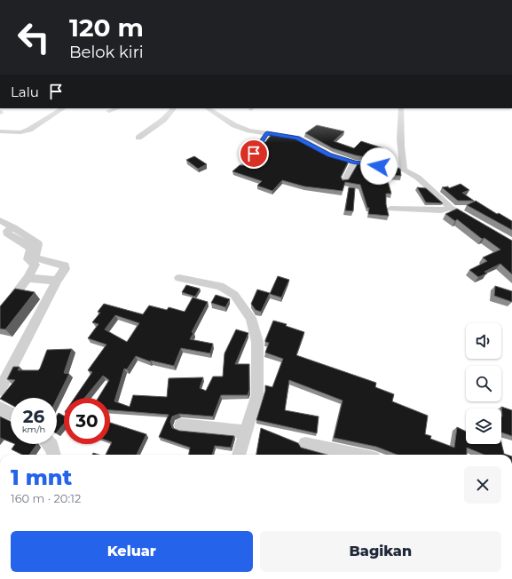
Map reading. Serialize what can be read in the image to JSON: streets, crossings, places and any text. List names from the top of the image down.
{
  "page": {
    "turn": ["120 m", "Belok kiri"],
    "then": "Lalu",
    "speed": "26 km/h",
    "limit": "30",
    "heading": ["1 mnt", "160 m · 20:12"],
    "buttons": ["Keluar", "Bagikan"]
  }
}
